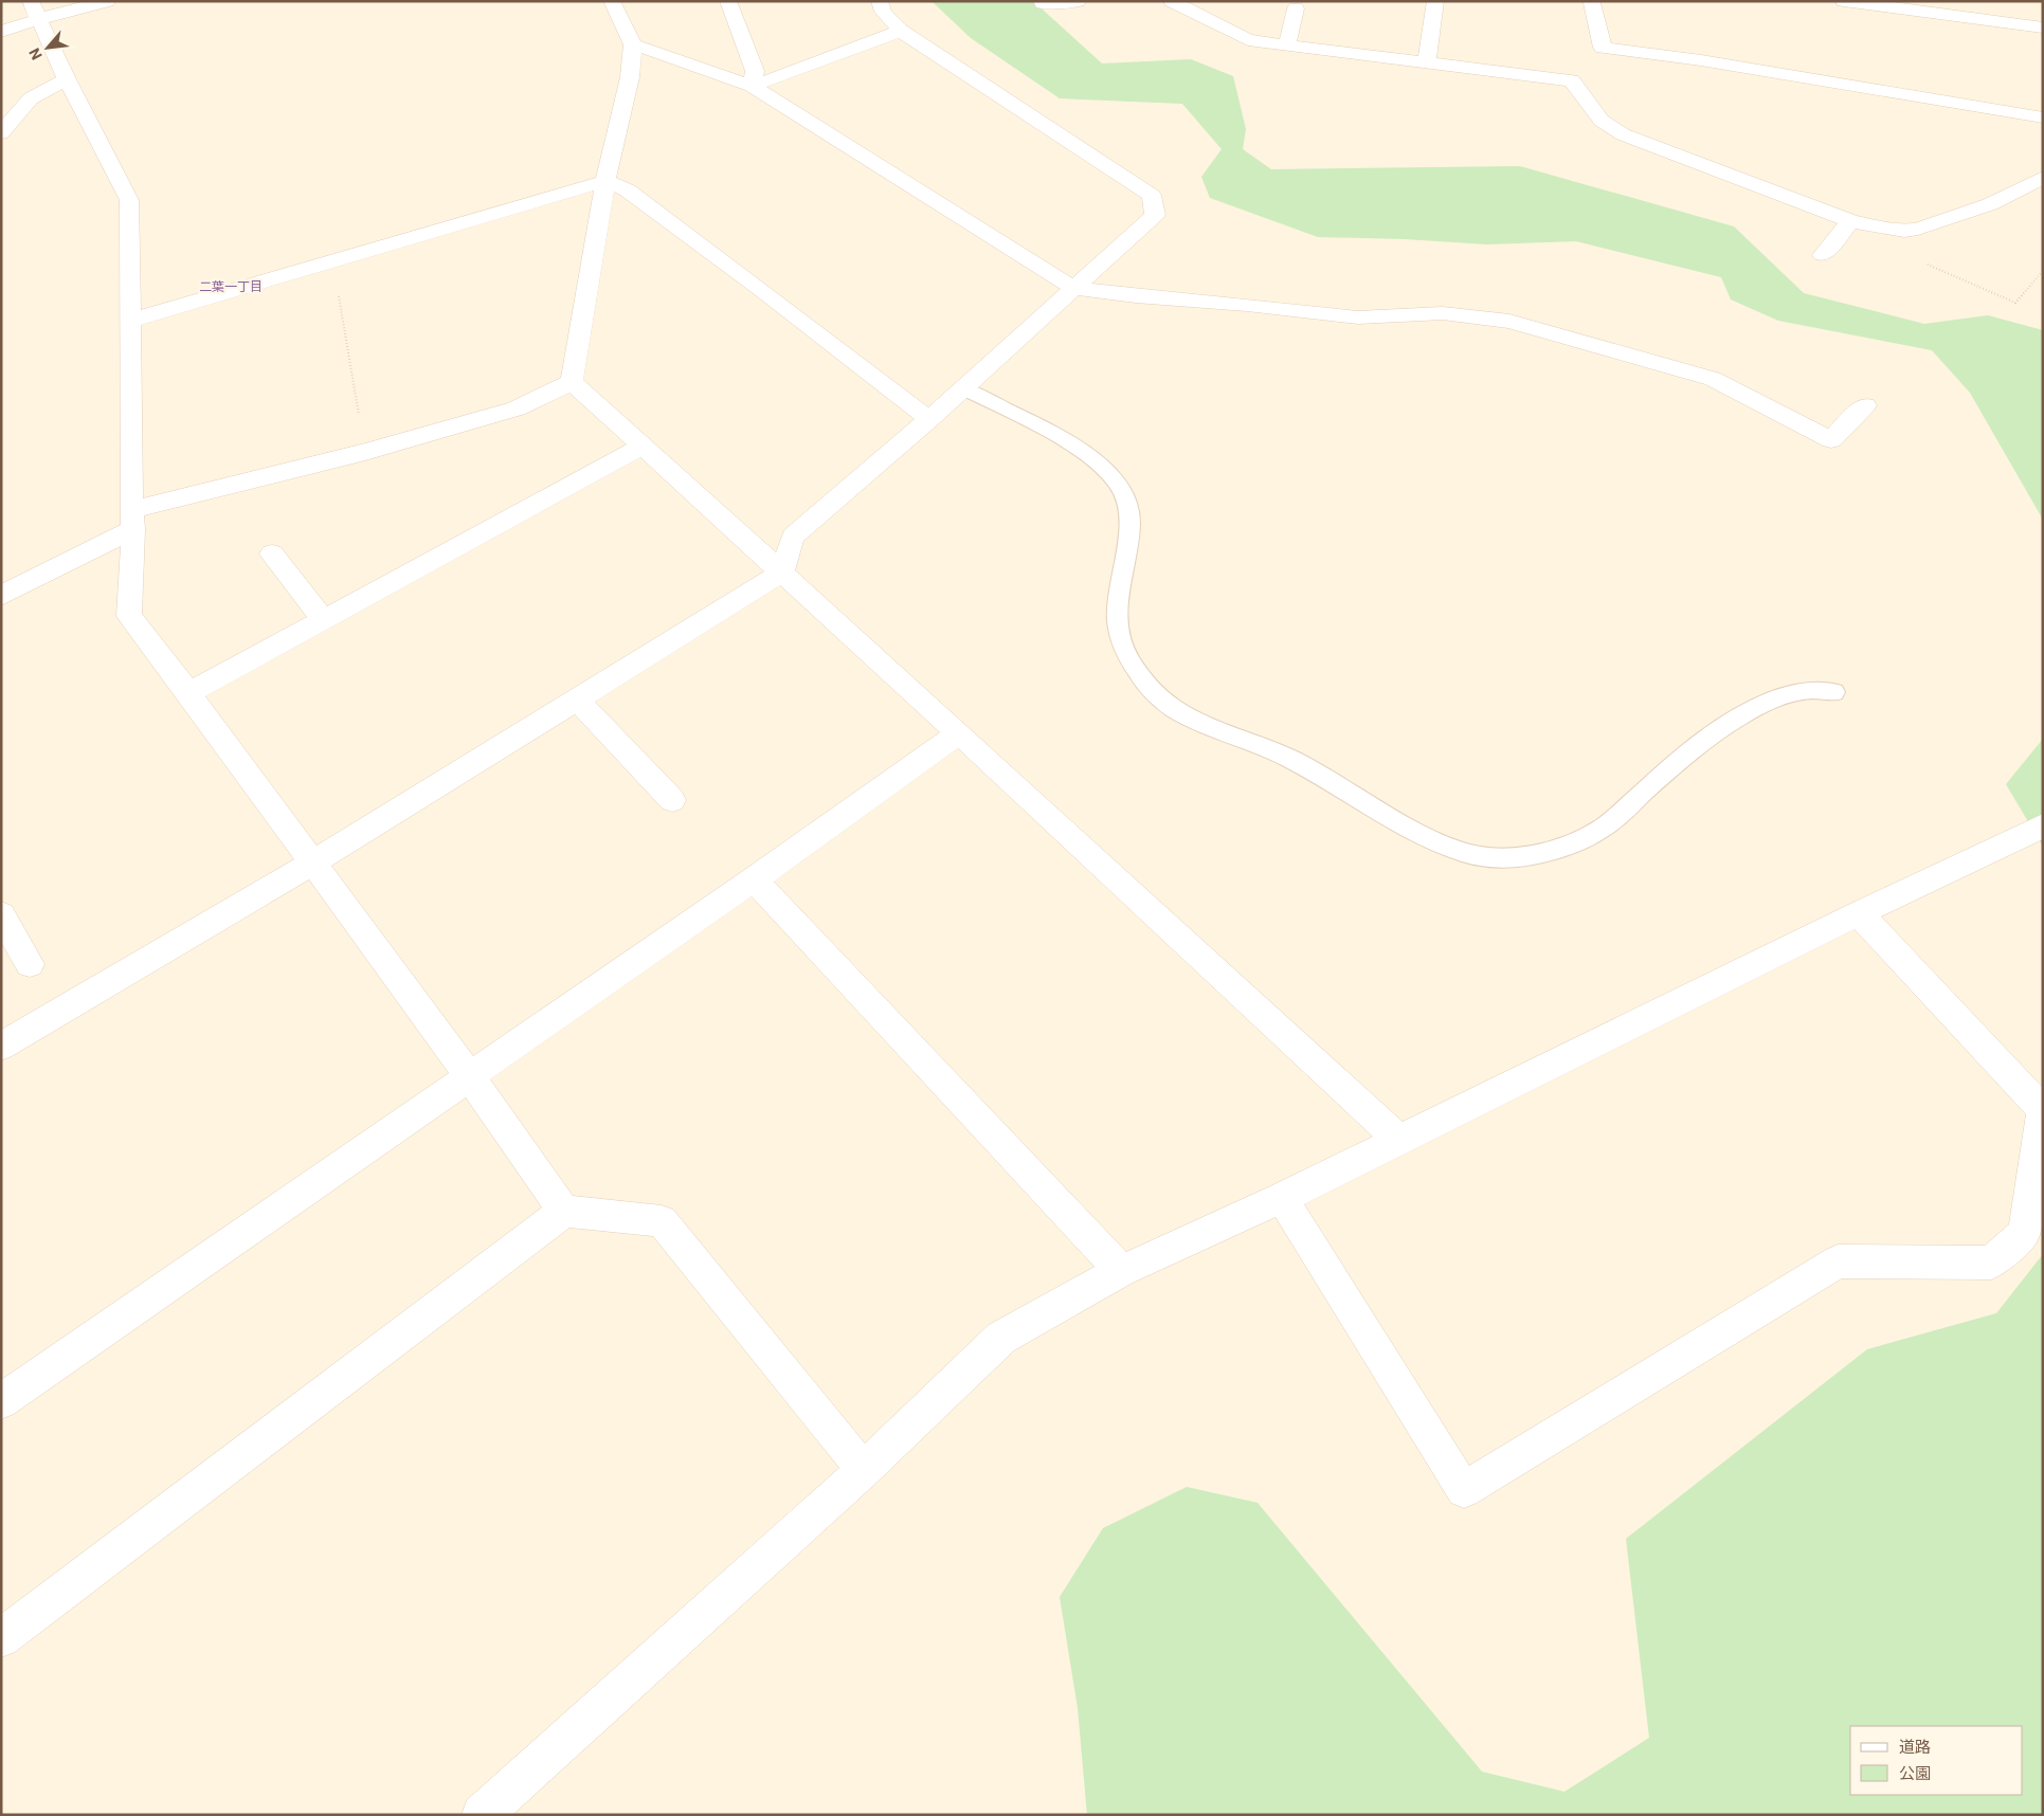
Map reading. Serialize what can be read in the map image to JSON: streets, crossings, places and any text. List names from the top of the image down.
{
  "districts": ["二葉一丁目"],
  "legend": ["道路", "公園"],
  "north": "bottom left"
}
